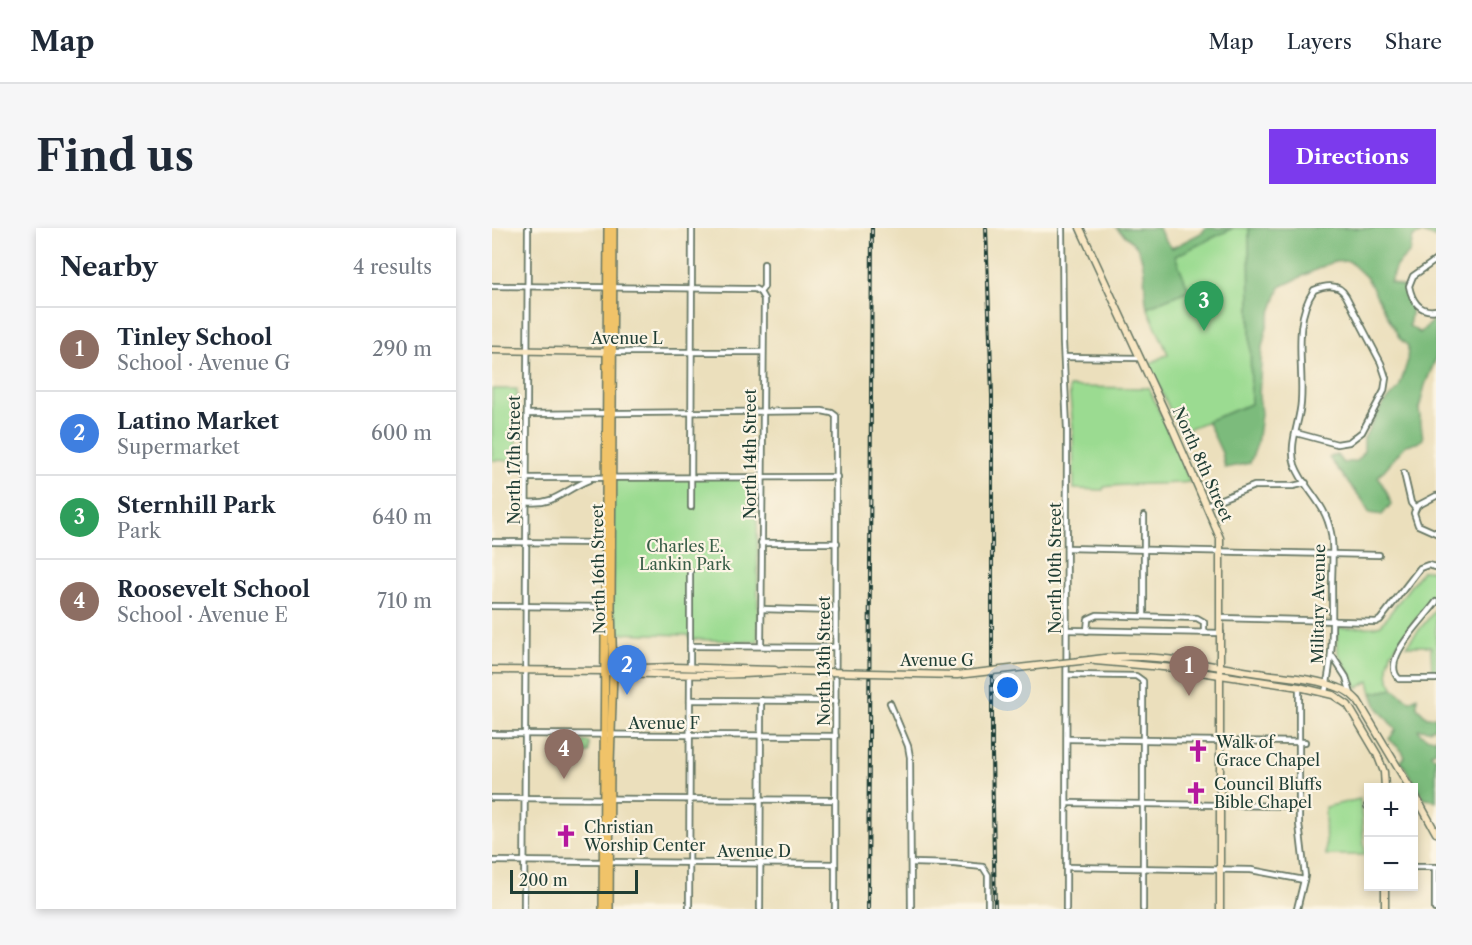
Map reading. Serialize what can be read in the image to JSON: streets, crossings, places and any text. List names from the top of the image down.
{
  "streets": {
    "main road": [
      "Avenue L",
      "North 8th Street",
      "North 16th Street",
      "Avenue G"
    ],
    "street": [
      "North 14th Street",
      "North 17th Street",
      "North 10th Street",
      "Military Avenue",
      "North 13th Street",
      "Avenue F",
      "Avenue D"
    ]
  },
  "crossings": [
    ["Avenue L", "North 14th Street"],
    ["Avenue L", "North 17th Street"],
    ["Avenue L", "North 16th Street"],
    ["North 14th Street", "North 13th Street"],
    ["North 17th Street", "Avenue G"],
    ["North 17th Street", "Avenue F"],
    ["North 17th Street", "Avenue D"],
    ["North 8th Street", "Avenue G"],
    ["North 16th Street", "Avenue G"],
    ["North 16th Street", "Avenue F"],
    ["North 16th Street", "Avenue D"],
    ["Military Avenue", "Avenue G"],
    ["North 13th Street", "Avenue F"],
    ["North 13th Street", "Avenue D"]
  ],
  "parks": ["Charles E. Lankin Park"],
  "places": {
    "church": ["Walk of Grace Chapel", "Council Bluffs Bible Chapel", "Christian Worship Center"]
  },
  "scale_bar": "200 m",
  "page": {
    "header": "Map",
    "nav": ["Map", "Layers", "Share"],
    "buttons": "Directions",
    "title": "Find us",
    "heading": ["Nearby", "4 results"],
    "pins": [
      "3",
      "2",
      "1",
      "4"
    ],
    "list": [
      {
        "mark": "1",
        "name": "Tinley School",
        "note": "School · Avenue G",
        "value": "290 m"
      },
      {
        "mark": "2",
        "name": "Latino Market",
        "note": "Supermarket",
        "value": "600 m"
      },
      {
        "mark": "3",
        "name": "Sternhill Park",
        "note": "Park",
        "value": "640 m"
      },
      {
        "mark": "4",
        "name": "Roosevelt School",
        "note": "School · Avenue E",
        "value": "710 m"
      }
    ],
    "map_buttons": ["+", "−"],
    "scale": "200 m"
  }
}
